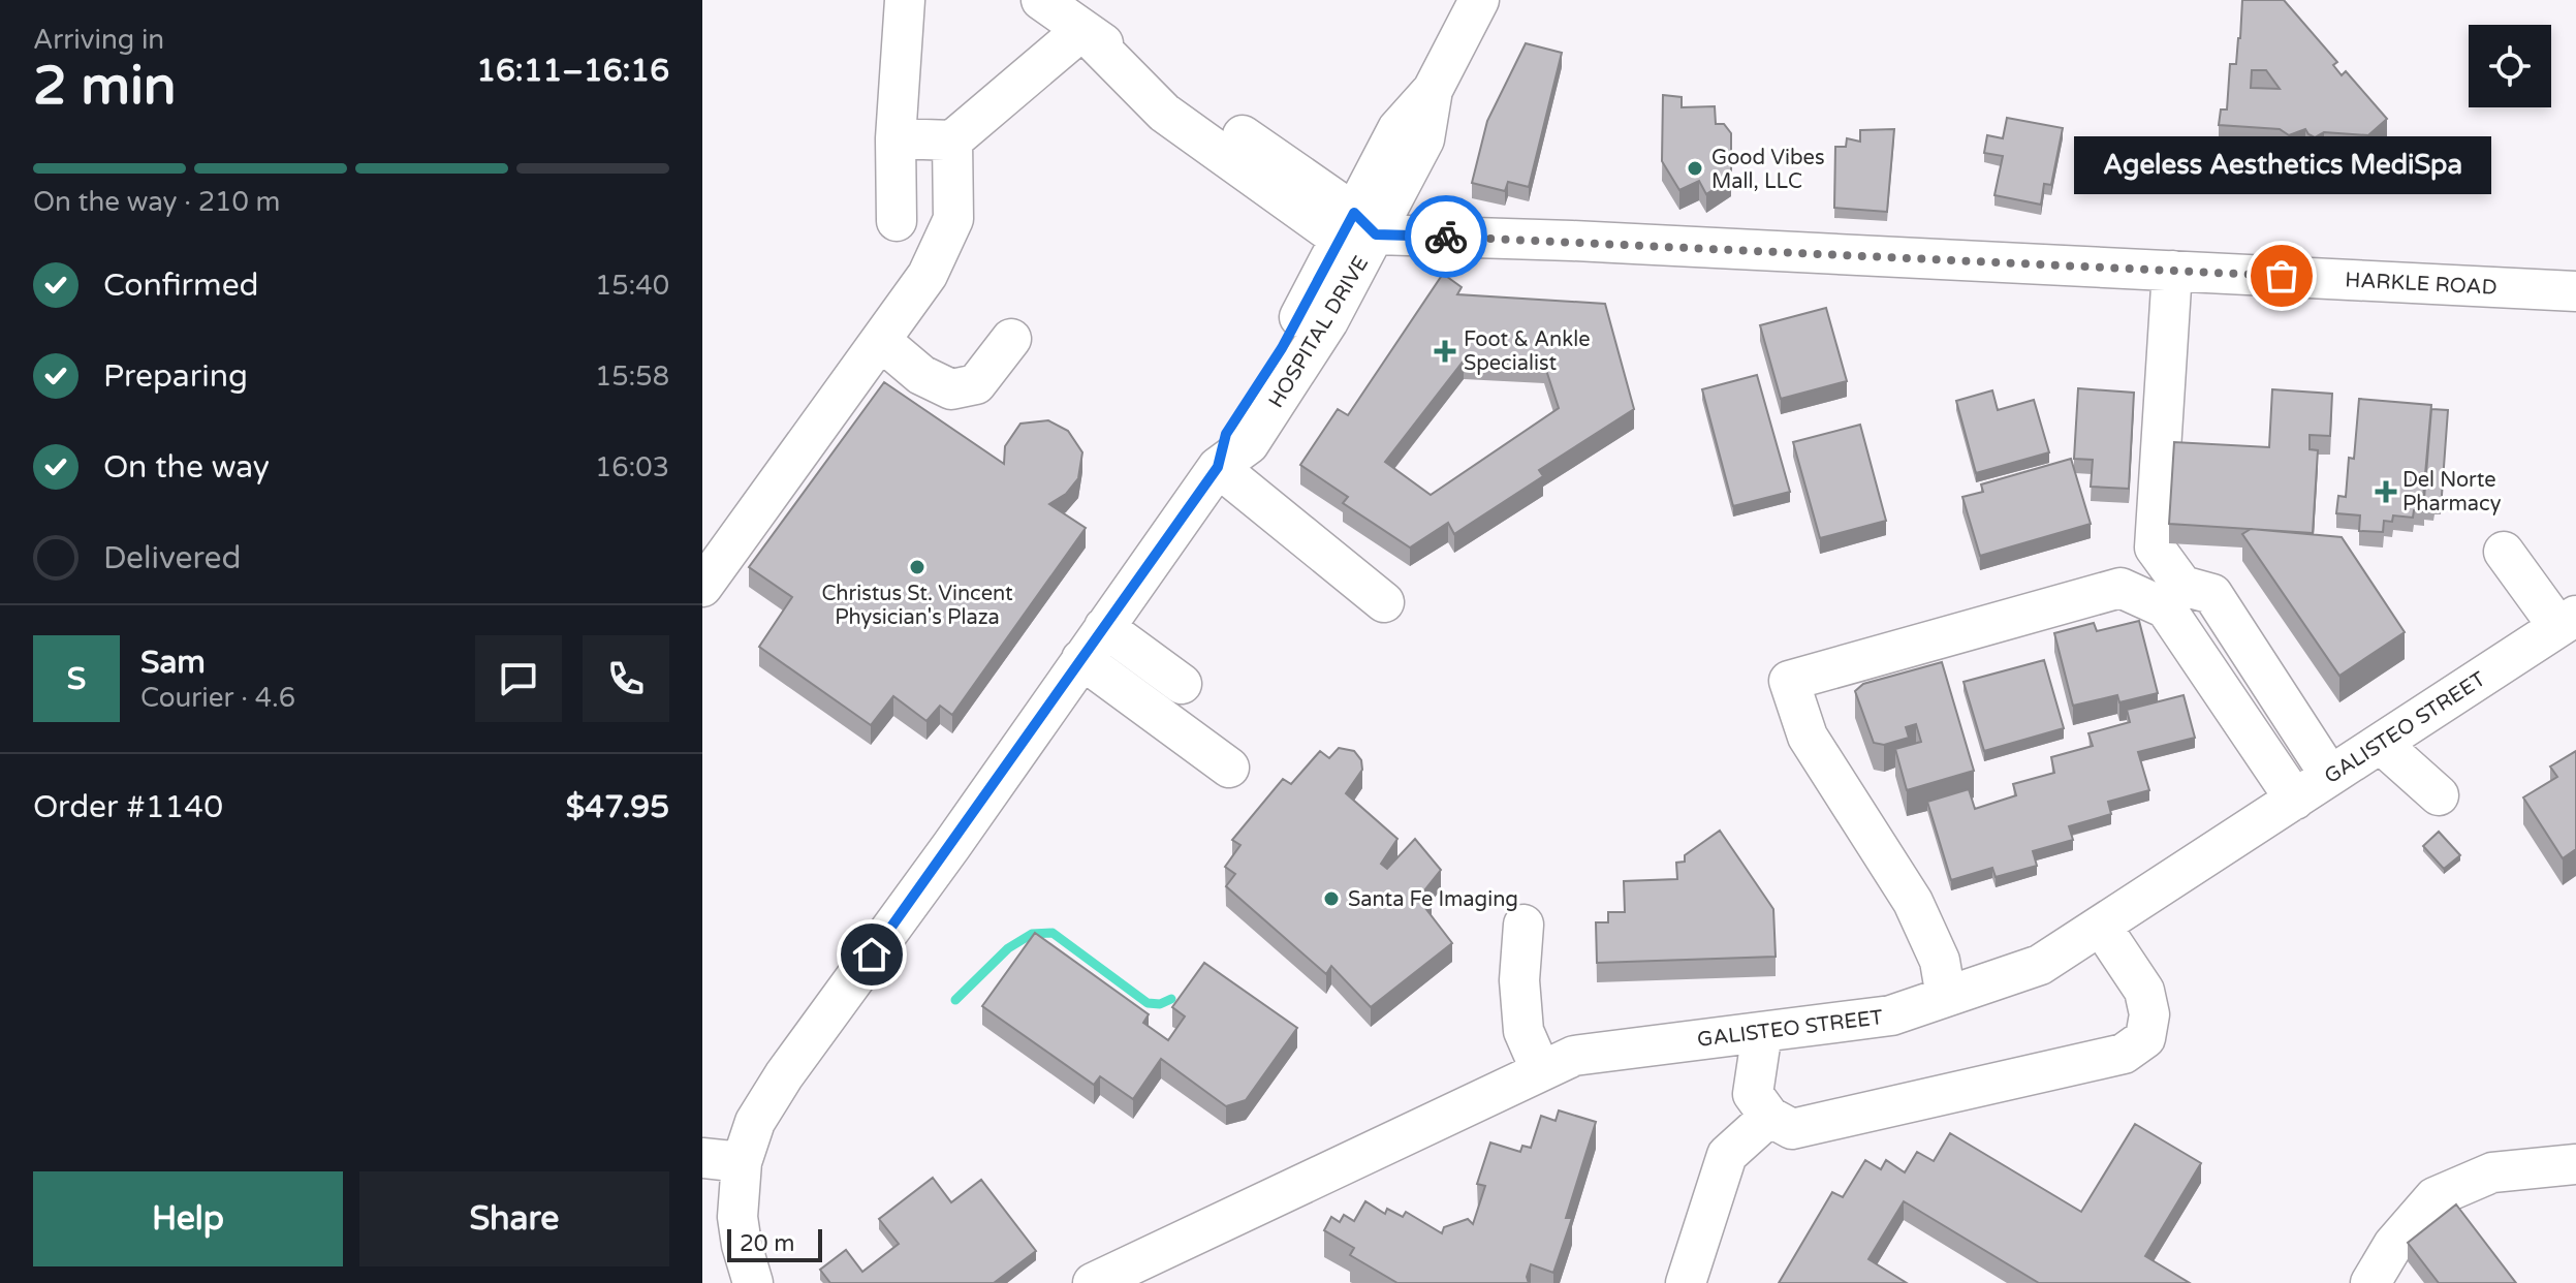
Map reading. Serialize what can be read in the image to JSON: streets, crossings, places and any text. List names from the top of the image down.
{
  "streets": {
    "street": ["HARKLE ROAD", "HOSPITAL DRIVE", "GALISTEO STREET"]
  },
  "crossings": [
    ["HARKLE ROAD", "HOSPITAL DRIVE"]
  ],
  "places": {
    "other": [
      "Good Vibes Mall, LLC",
      "Ageless Aesthetics MediSpa",
      "Christus St. Vincent Physician's Plaza",
      "Santa Fe Imaging"
    ],
    "health": ["Foot & Ankle Specialist", "Del Norte Pharmacy"]
  },
  "scale_bar": "20 m",
  "page": {
    "heading": ["2 min", "Arriving in", "16:11–16:16"],
    "panel": [
      "Sam",
      "Courier · 4.6",
      "Order #1140",
      "$47.95"
    ],
    "bubble": "Ageless Aesthetics MediSpa",
    "bar": "On the way · 210 m",
    "list": [
      ["Confirmed", "15:40"],
      ["Preparing", "15:58"],
      ["On the way", "16:03"],
      "Delivered"
    ],
    "round": "S",
    "buttons": ["Help", "Share"],
    "scale": "20 m"
  }
}
